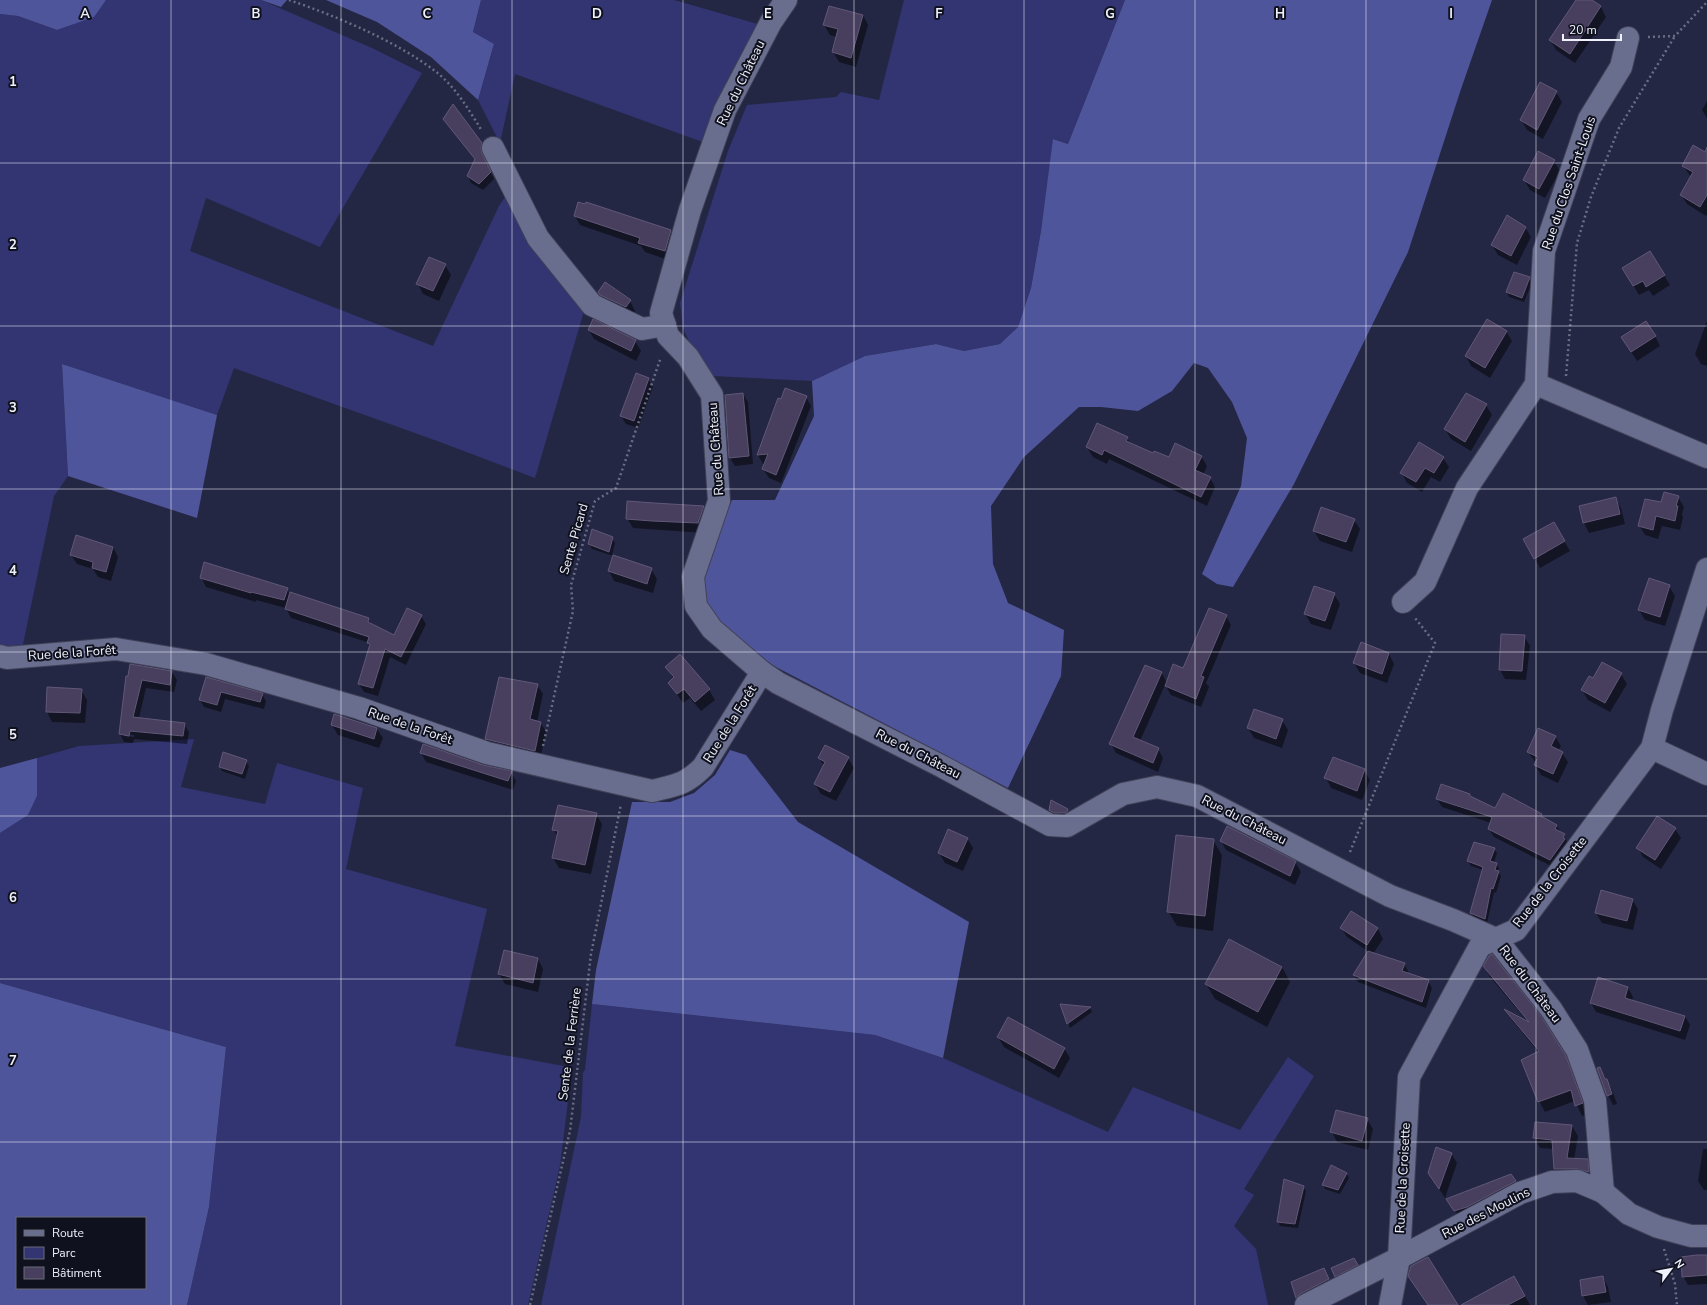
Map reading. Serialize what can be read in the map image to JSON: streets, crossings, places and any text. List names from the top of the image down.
{
  "streets": {
    "street": [
      "Rue du Château",
      "Rue du Clos Saint-Louis",
      "Rue de la Forêt",
      "Rue de la Croisette",
      "Rue des Moulins"
    ],
    "path": ["Sente Picard", "Sente de la Ferrière"]
  },
  "crossings": [
    ["Rue du Château", "Sente Picard"],
    ["Rue du Château", "Rue de la Forêt"],
    ["Rue du Château", "Rue de la Croisette"],
    ["Rue du Château", "Rue des Moulins"],
    ["Sente Picard", "Rue de la Forêt"],
    ["Rue de la Forêt", "Sente de la Ferrière"],
    ["Rue de la Croisette", "Rue des Moulins"]
  ],
  "legend": ["Route", "Parc", "Bâtiment"],
  "scale_bar": "20 m",
  "north": "top right",
  "grid": {
    "columns": [
      "A",
      "B",
      "C",
      "D",
      "E",
      "F",
      "G",
      "H",
      "I"
    ],
    "rows": [
      "1",
      "2",
      "3",
      "4",
      "5",
      "6",
      "7"
    ]
  }
}
